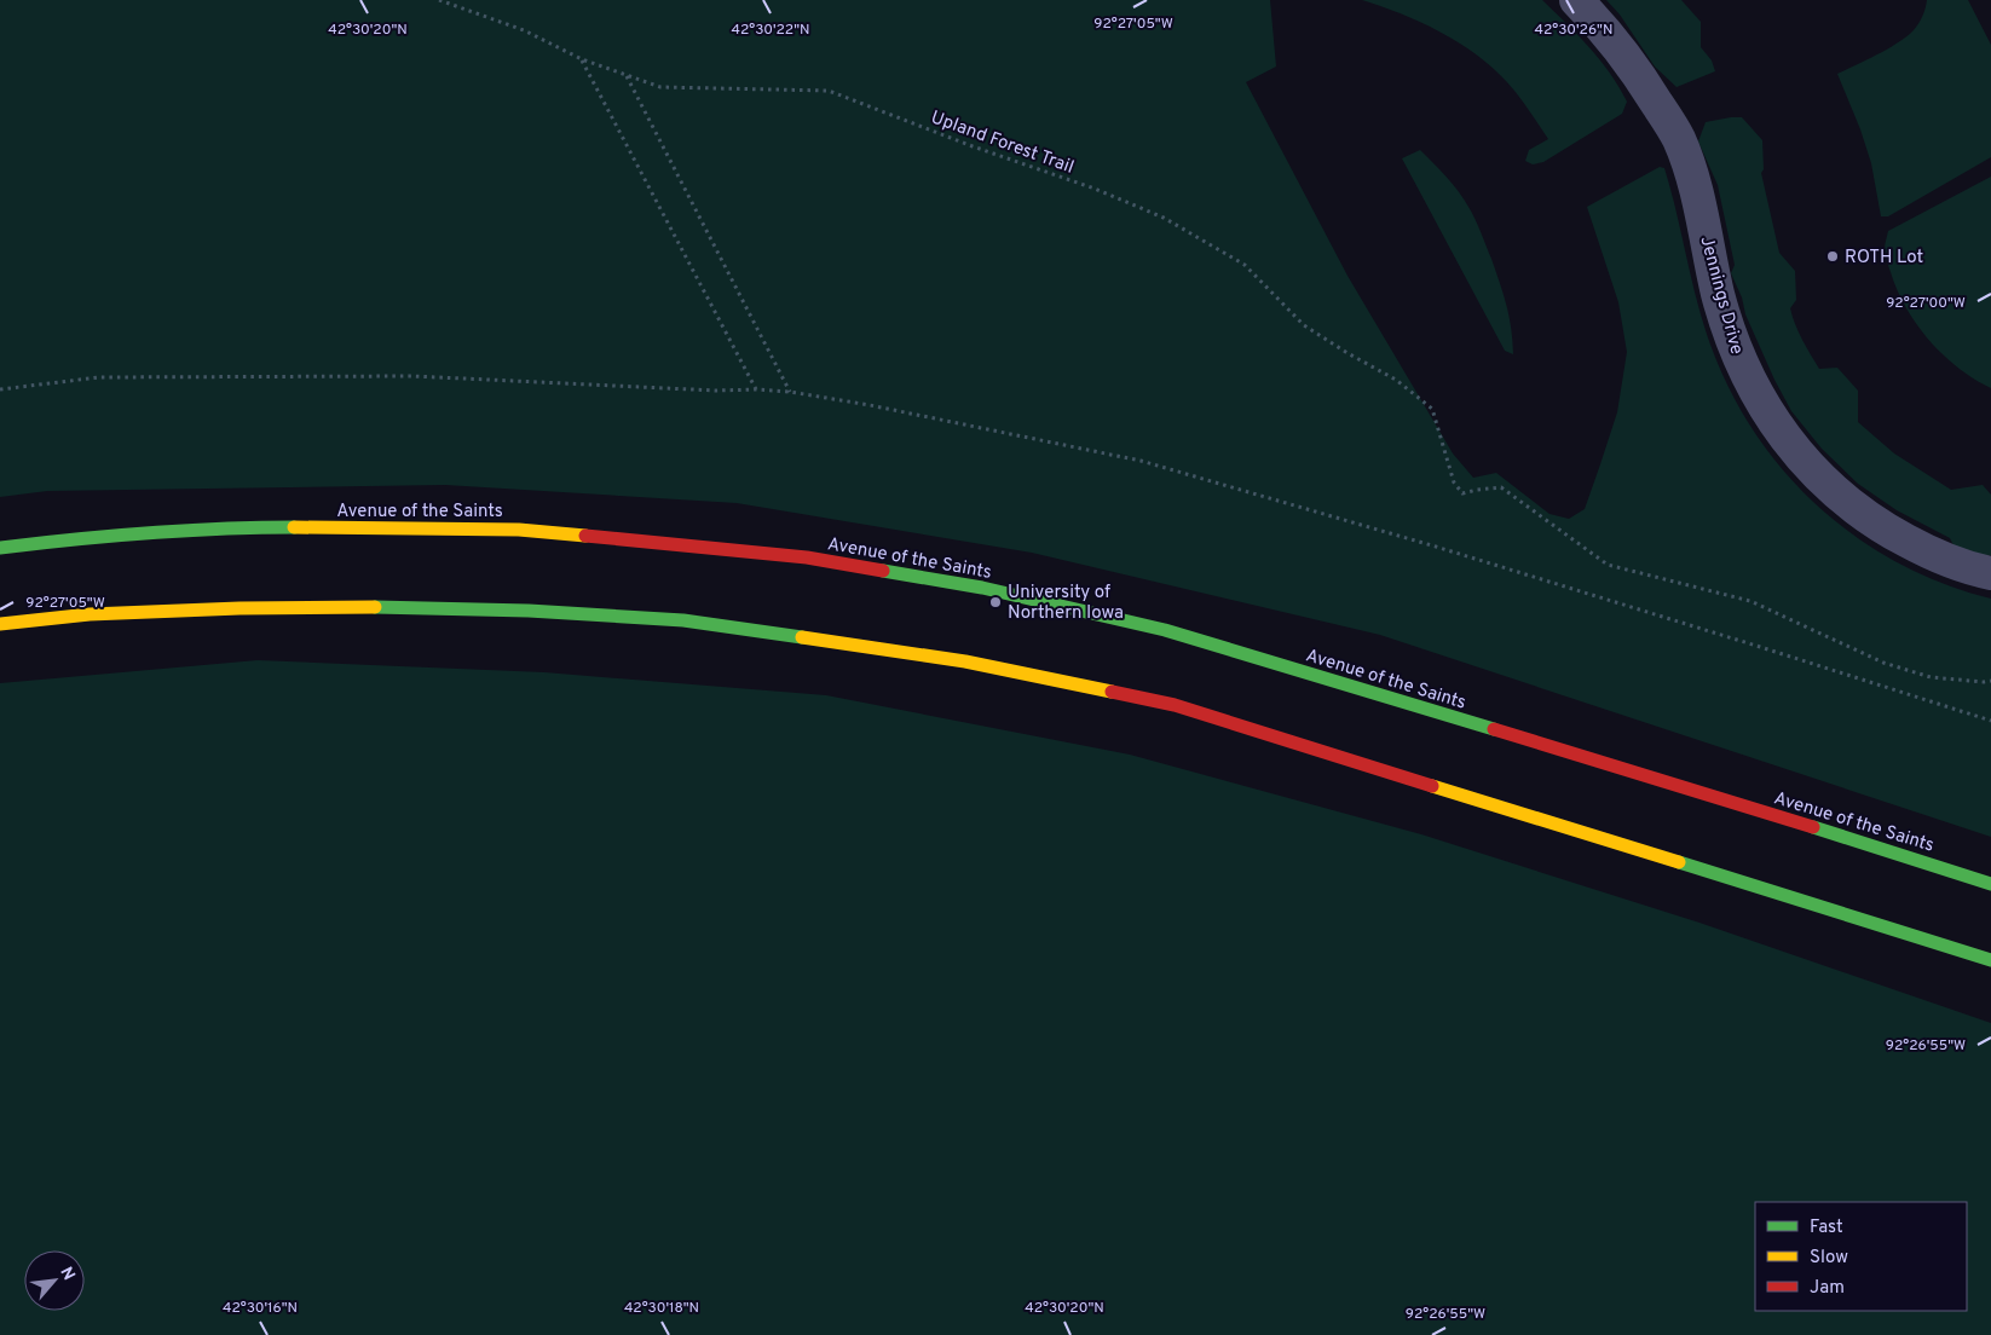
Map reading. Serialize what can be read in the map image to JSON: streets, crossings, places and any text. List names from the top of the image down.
{
  "streets": {
    "highway": ["Avenue of the Saints"],
    "street": ["Jennings Drive"],
    "path": ["Upland Forest Trail"]
  },
  "places": ["ROTH Lot", "University of Northern Iowa"],
  "legend": ["Fast", "Slow", "Jam"],
  "north": "top right",
  "coordinates": [
    "92°27'05\"W",
    "42°30'20\"N",
    "42°30'22\"N",
    "42°30'26\"N",
    "92°27'00\"W",
    "92°26'55\"W",
    "42°30'16\"N",
    "42°30'18\"N"
  ]
}
